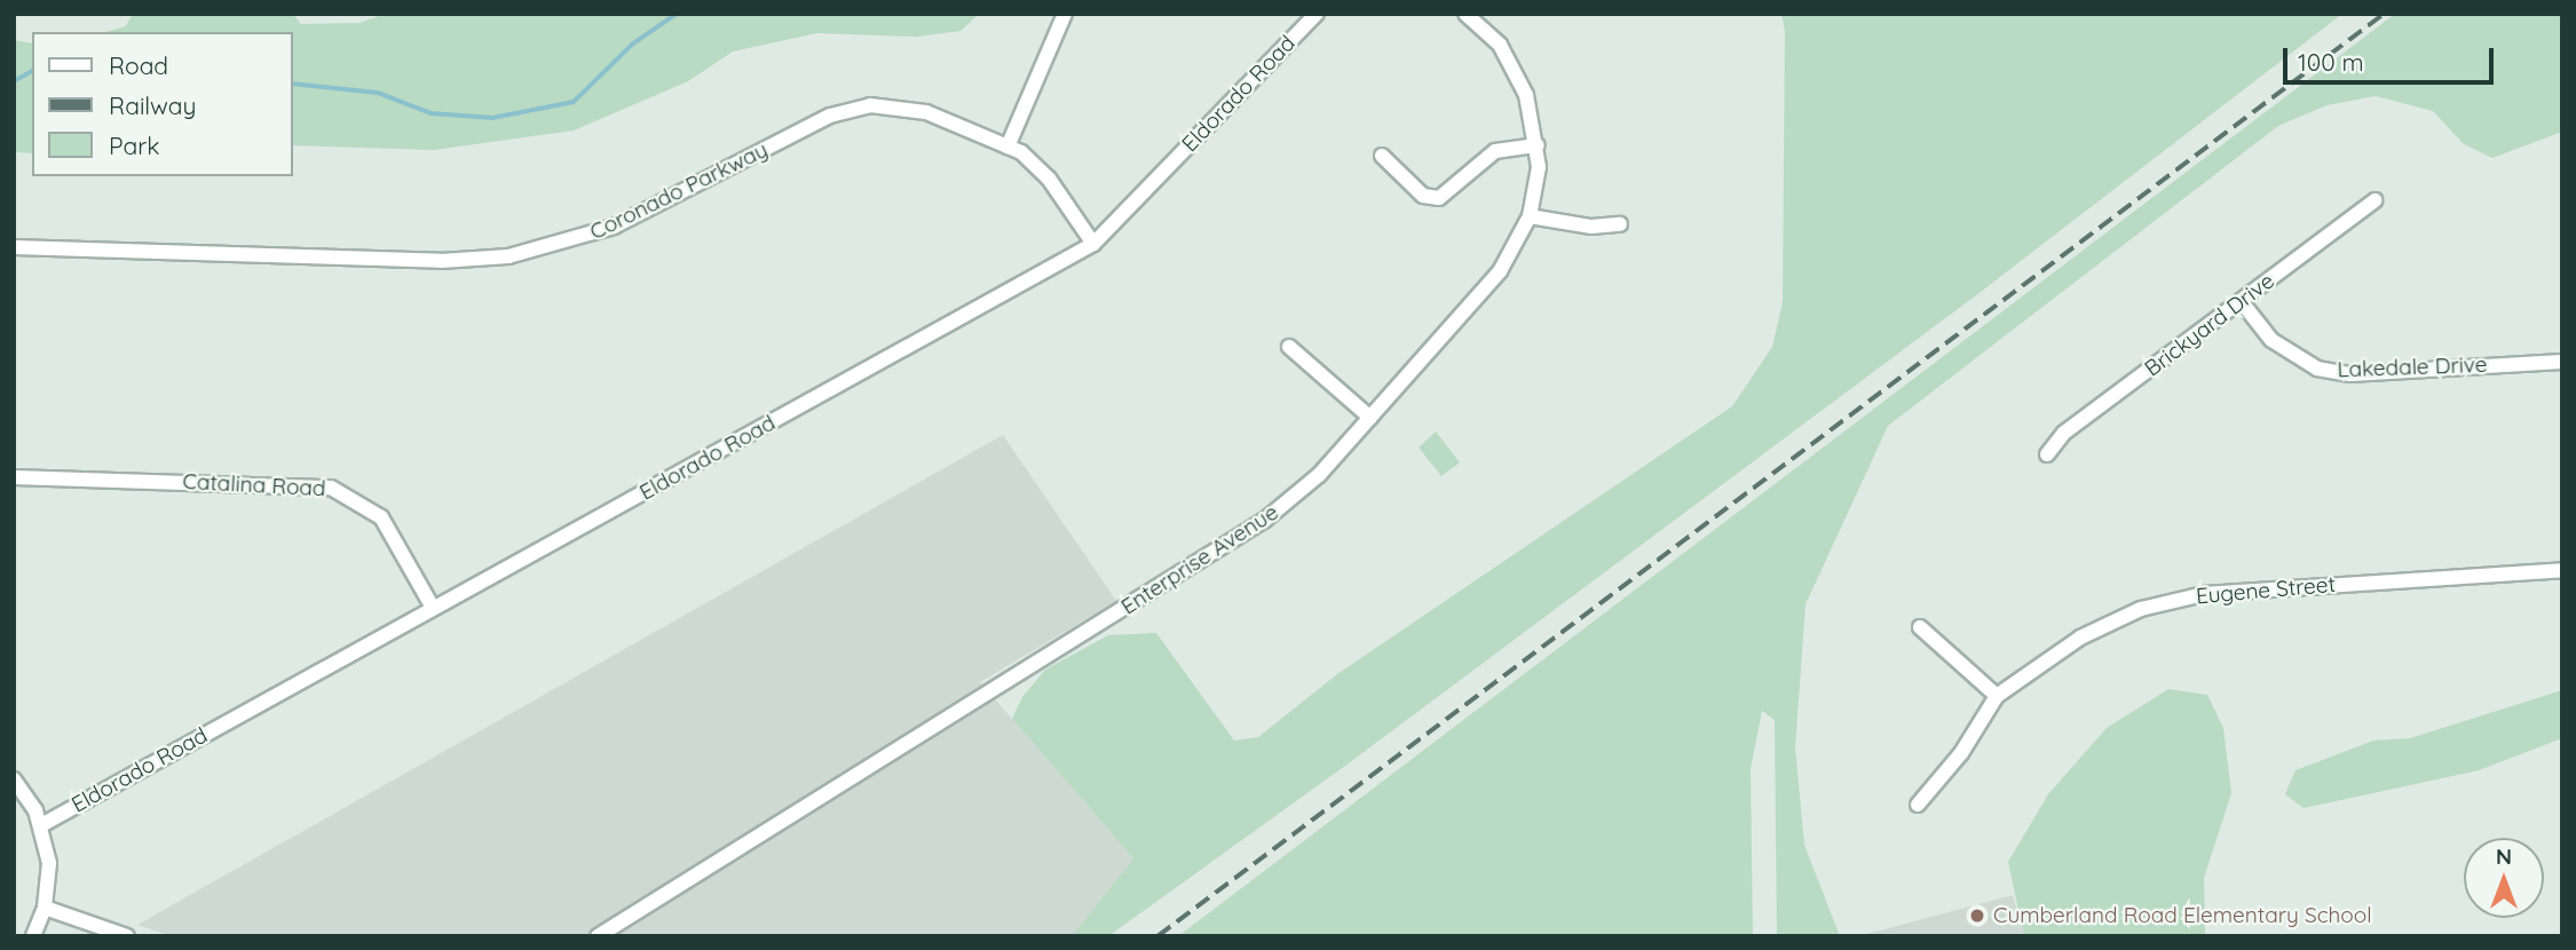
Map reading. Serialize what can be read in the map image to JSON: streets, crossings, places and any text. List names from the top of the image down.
{
  "streets": {
    "street": [
      "Eldorado Road",
      "Coronado Parkway",
      "Brickyard Drive",
      "Lakedale Drive",
      "Catalina Road",
      "Enterprise Avenue",
      "Eugene Street"
    ]
  },
  "crossings": [
    ["Eldorado Road", "Coronado Parkway"],
    ["Eldorado Road", "Catalina Road"],
    ["Brickyard Drive", "Lakedale Drive"]
  ],
  "places": ["Cumberland Road Elementary School"],
  "legend": ["Road", "Railway", "Park"],
  "scale_bar": "100 m",
  "north": "top"
}
